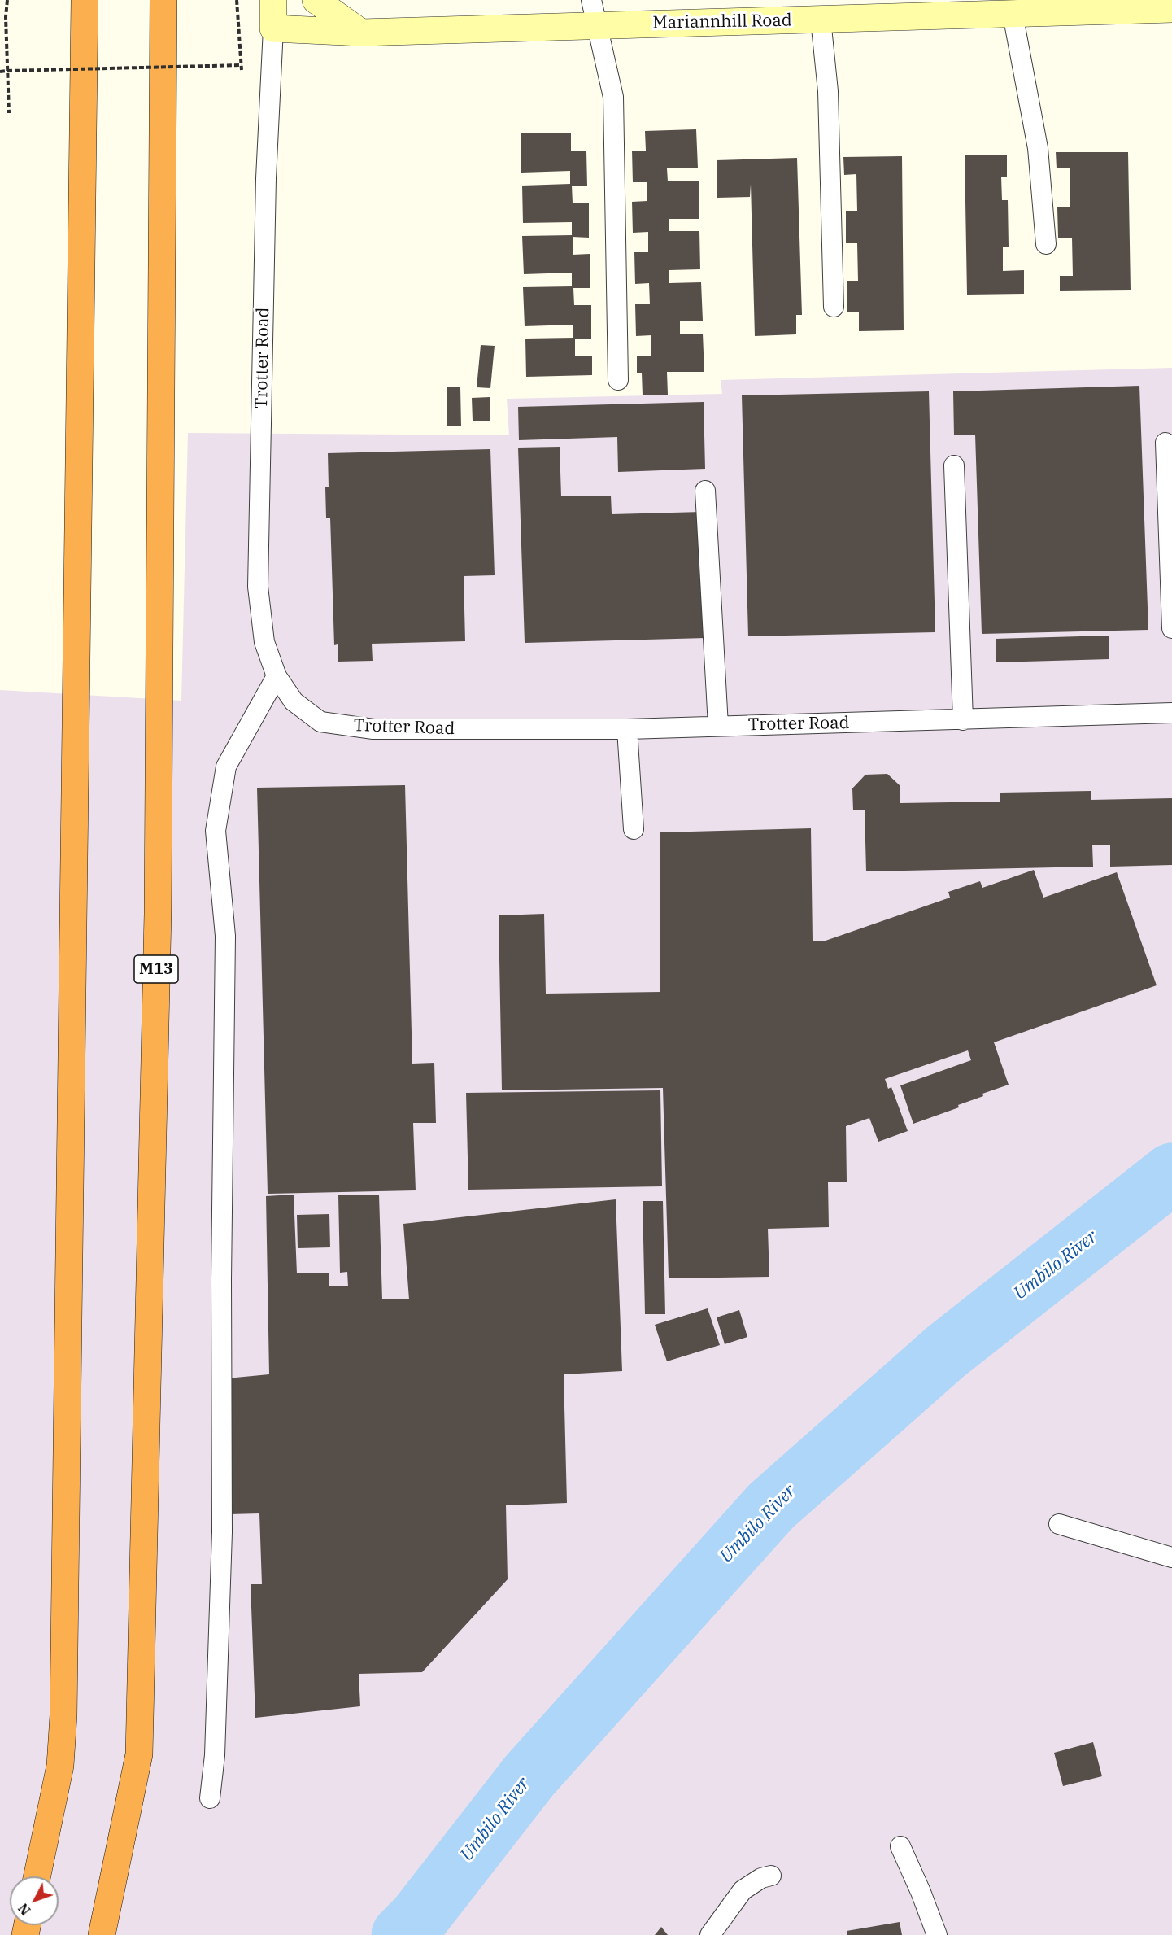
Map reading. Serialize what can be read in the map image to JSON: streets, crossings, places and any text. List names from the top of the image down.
{
  "streets": {
    "highway": ["M13"],
    "street": ["Mariannhill Road"],
    "lane": ["Trotter Road"]
  },
  "crossings": [
    ["Mariannhill Road", "Trotter Road"]
  ],
  "water": ["Umbilo River"],
  "north": "bottom left"
}
